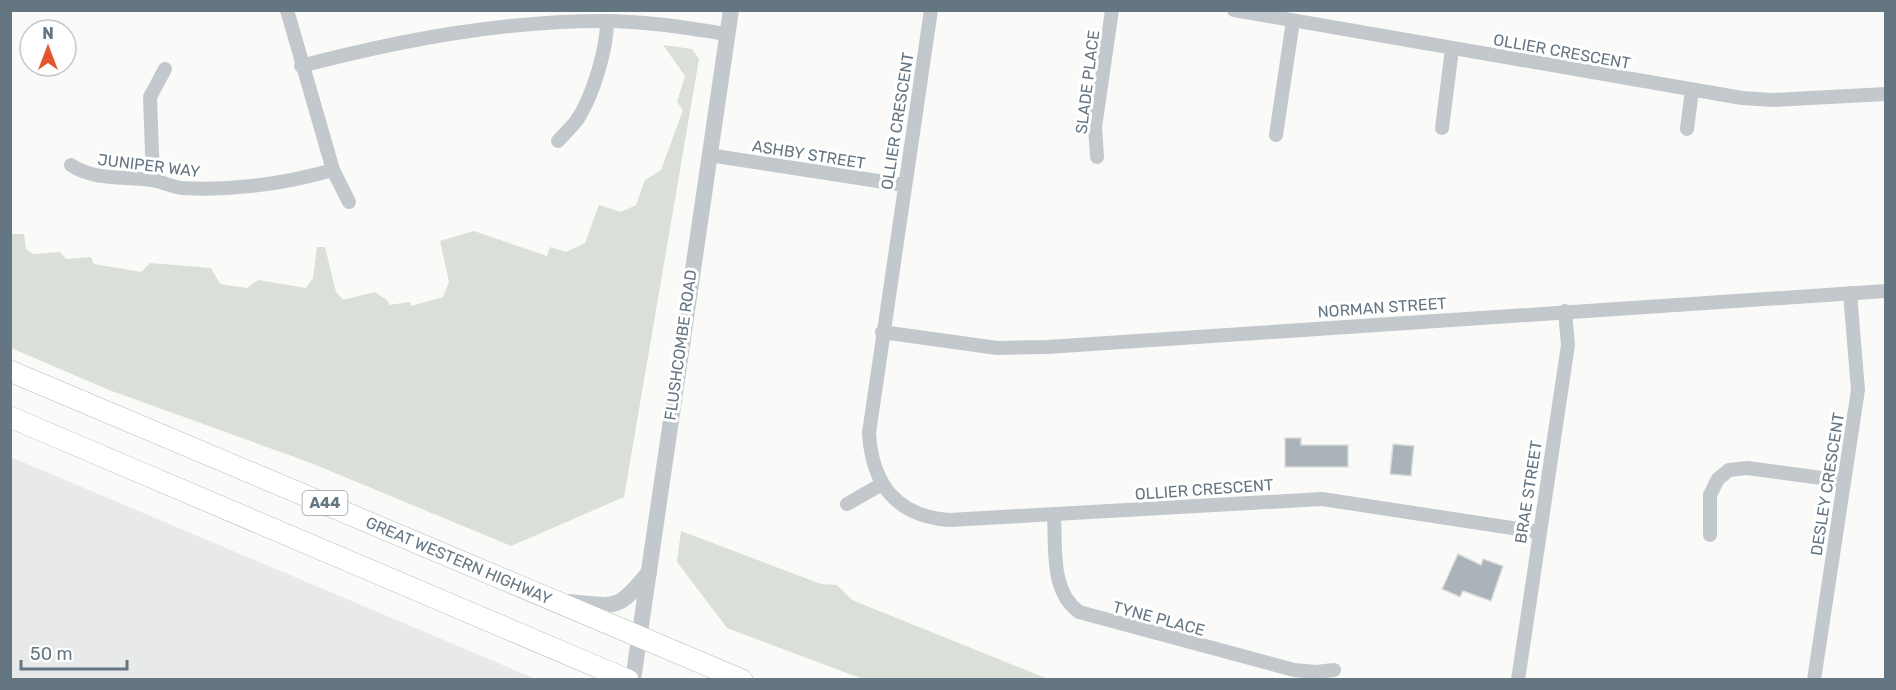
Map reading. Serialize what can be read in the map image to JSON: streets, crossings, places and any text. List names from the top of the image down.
{
  "streets": {
    "highway": ["A44", "GREAT WESTERN HIGHWAY"],
    "street": [
      "OLLIER CRESCENT",
      "SLADE PLACE",
      "ASHBY STREET",
      "JUNIPER WAY",
      "NORMAN STREET",
      "FLUSHCOMBE ROAD",
      "DESLEY CRESCENT",
      "BRAE STREET",
      "TYNE PLACE"
    ]
  },
  "crossings": [
    ["OLLIER CRESCENT", "ASHBY STREET"],
    ["OLLIER CRESCENT", "NORMAN STREET"],
    ["OLLIER CRESCENT", "BRAE STREET"],
    ["OLLIER CRESCENT", "TYNE PLACE"],
    ["ASHBY STREET", "FLUSHCOMBE ROAD"],
    ["NORMAN STREET", "DESLEY CRESCENT"],
    ["NORMAN STREET", "BRAE STREET"],
    ["FLUSHCOMBE ROAD", "GREAT WESTERN HIGHWAY"]
  ],
  "scale_bar": "50 m",
  "north": "top"
}
